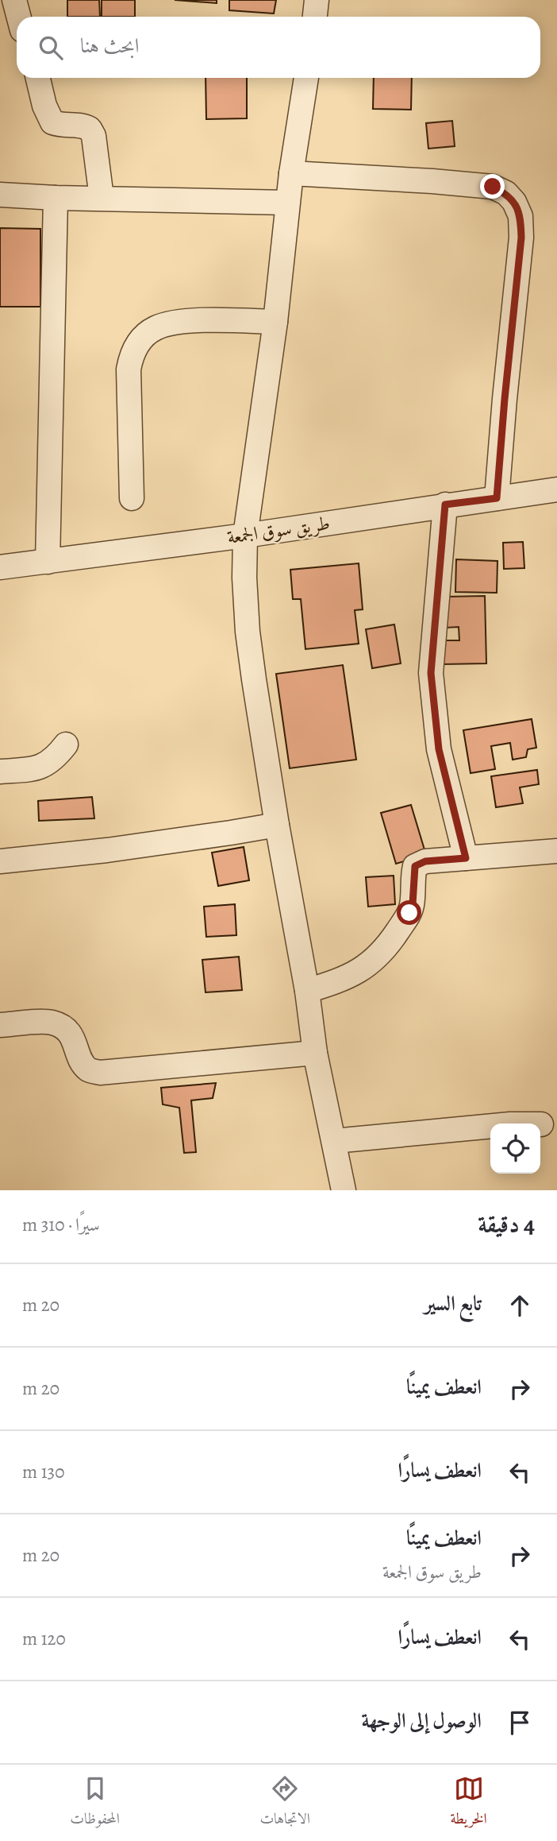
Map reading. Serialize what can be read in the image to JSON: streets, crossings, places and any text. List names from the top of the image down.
{
  "streets": {
    "street": ["طريق سوق الجمعة"]
  },
  "page": {
    "search": "ابحث هنا",
    "heading": ["4 دقيقة", "سيرًا · 310 m"],
    "list": [
      ["تابع السير", "20 m"],
      ["انعطف يمينًا", "20 m"],
      ["انعطف يسارًا", "130 m"],
      ["انعطف يمينًا", "طريق سوق الجمعة", "20 m"],
      ["انعطف يسارًا", "120 m"],
      "الوصول إلى الوجهة"
    ],
    "nav": ["الخريطة", "الاتجاهات", "المحفوظات"]
  }
}
